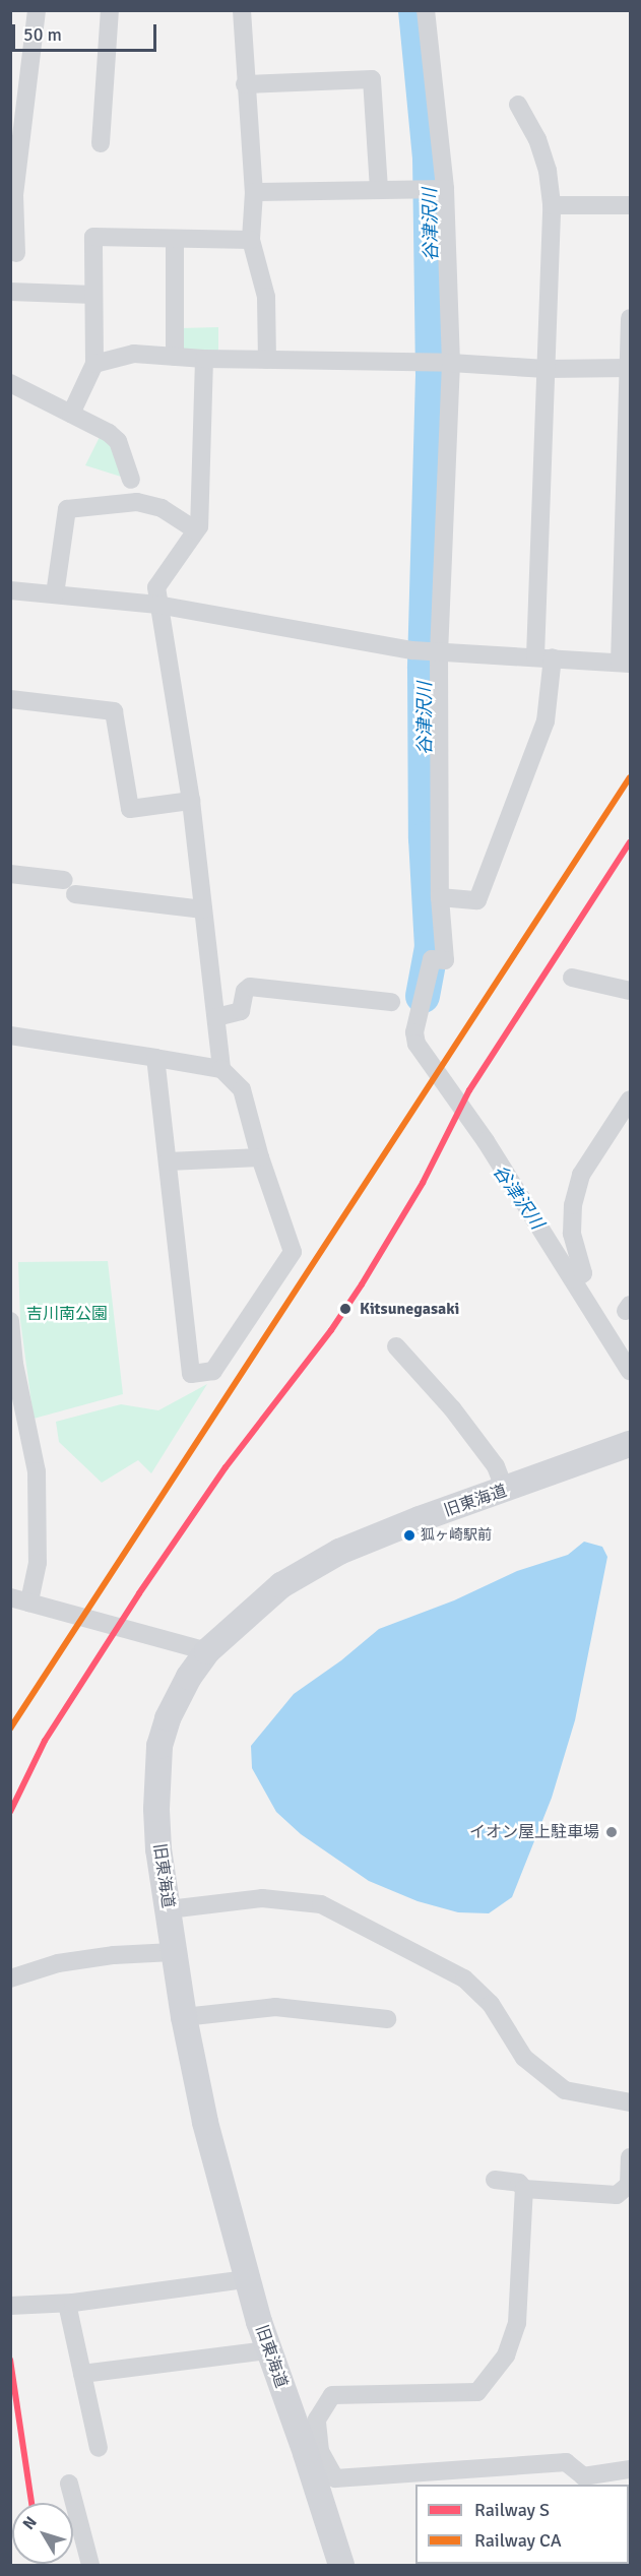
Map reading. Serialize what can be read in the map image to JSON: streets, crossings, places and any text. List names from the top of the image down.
{
  "streets": {
    "street": ["旧東海道"]
  },
  "water": ["谷津沢川"],
  "parks": ["吉川南公園"],
  "places": ["Kitsunegasaki", "狐ヶ崎駅前", "イオン屋上駐車場"],
  "lines": ["rail line CA", "rail line S"],
  "legend": ["Railway S", "Railway CA"],
  "scale_bar": "50 m",
  "north": "top left"
}
